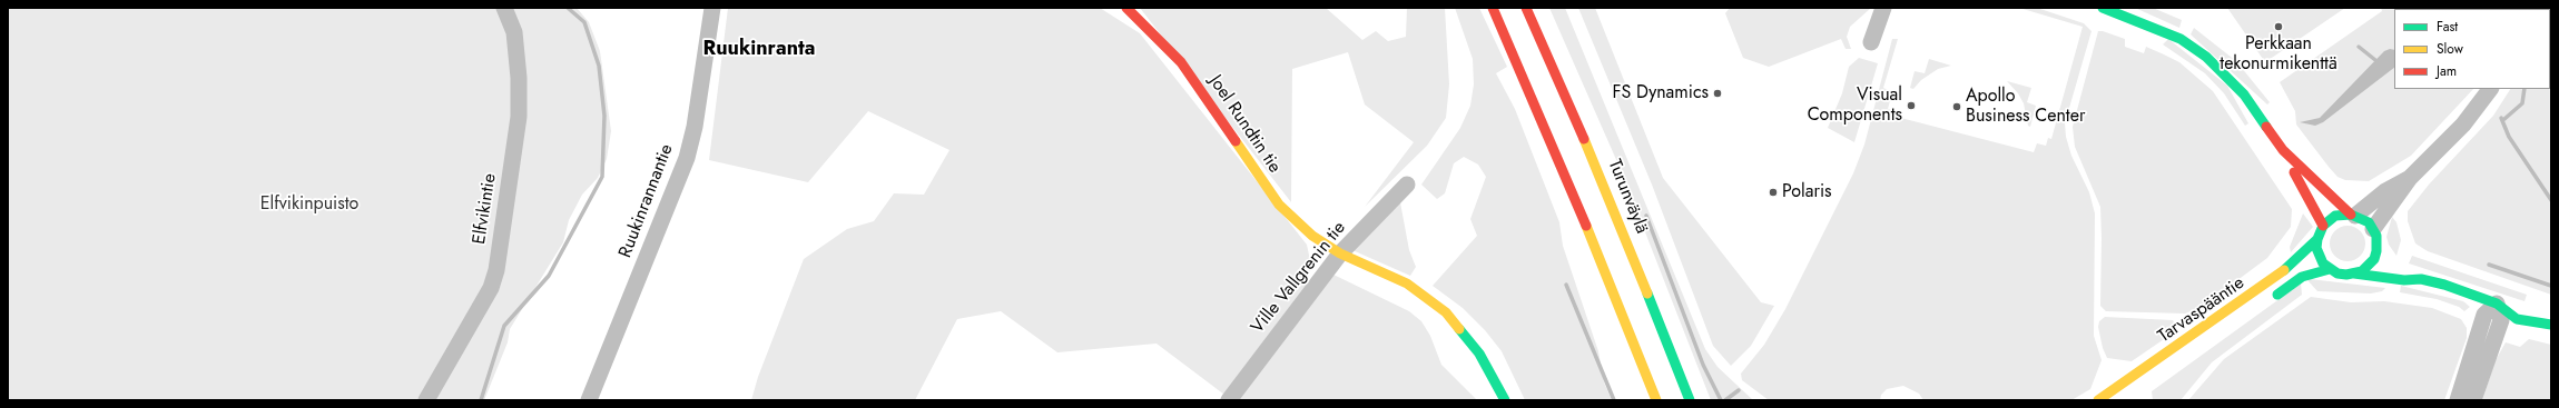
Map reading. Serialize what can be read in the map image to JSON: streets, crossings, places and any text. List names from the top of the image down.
{
  "streets": {
    "main road": ["Joel Rundtin tie", "Turunväylä", "Tarvaspääntie"],
    "street": ["Ruukinrannantie", "Elfvikintie", "Ville Vallgrenin tie"]
  },
  "crossings": [
    ["Joel Rundtin tie", "Ville Vallgrenin tie"]
  ],
  "districts": ["Ruukinranta"],
  "parks": ["Elfvikinpuisto"],
  "places": [
    "Perkkaan tekonurmikenttä",
    "FS Dynamics",
    "Visual Components",
    "Apollo Business Center",
    "Polaris"
  ],
  "legend": ["Fast", "Slow", "Jam"]
}
